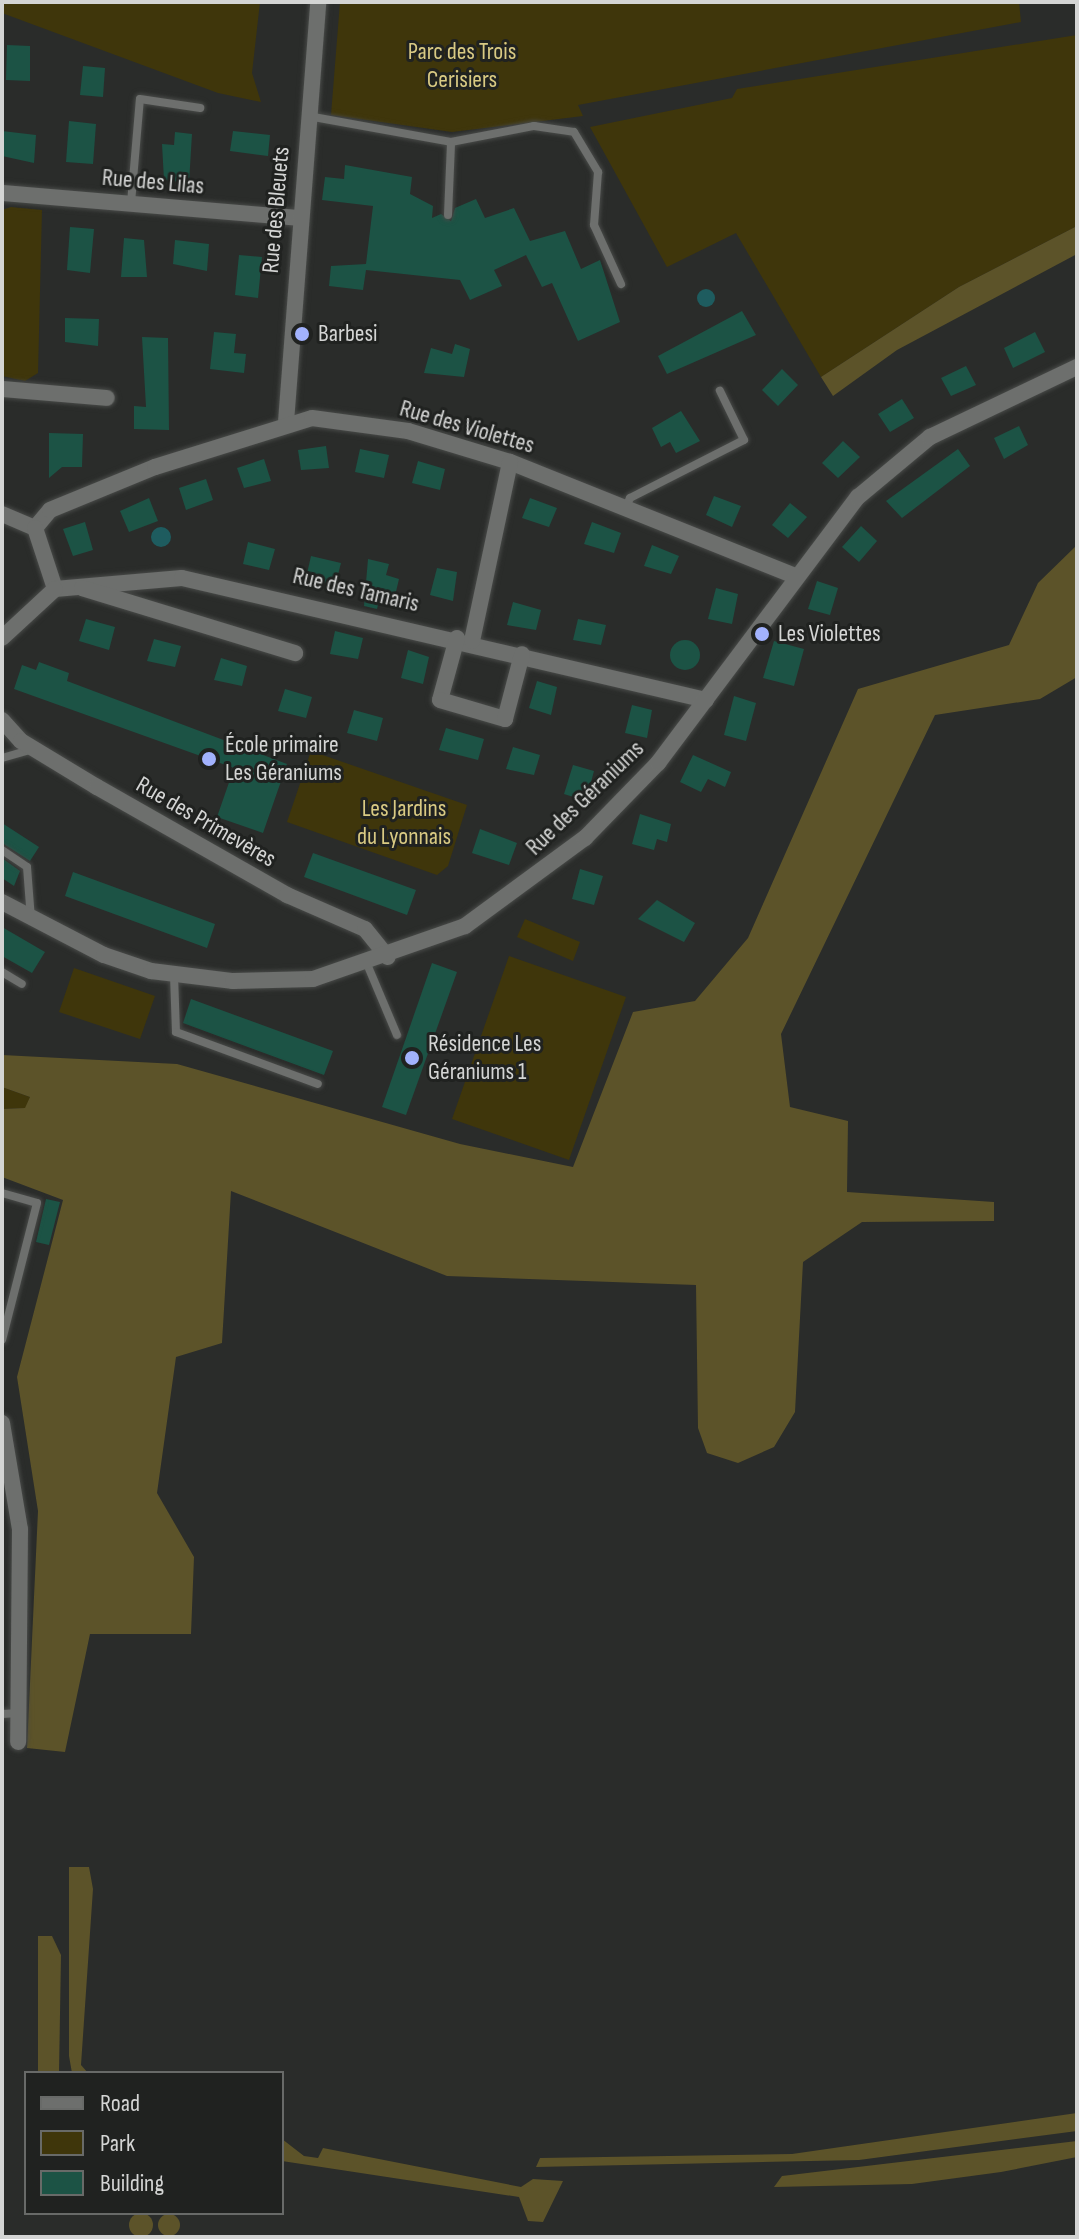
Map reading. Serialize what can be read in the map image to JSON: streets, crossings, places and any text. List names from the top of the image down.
{
  "streets": {
    "street": [
      "Rue des Lilas",
      "Rue des Bleuets",
      "Rue des Violettes",
      "Rue des Tamaris",
      "Rue des Géraniums",
      "Rue des Primevères"
    ]
  },
  "crossings": [
    ["Rue des Lilas", "Rue des Bleuets"],
    ["Rue des Bleuets", "Rue des Violettes"],
    ["Rue des Violettes", "Rue des Géraniums"],
    ["Rue des Tamaris", "Rue des Géraniums"],
    ["Rue des Géraniums", "Rue des Primevères"]
  ],
  "parks": ["Parc des Trois Cerisiers", "Les Jardins du Lyonnais"],
  "places": [
    "Barbesi",
    "Les Violettes",
    "École primaire Les Géraniums",
    "Résidence Les Géraniums 1"
  ],
  "legend": ["Road", "Park", "Building"]
}
